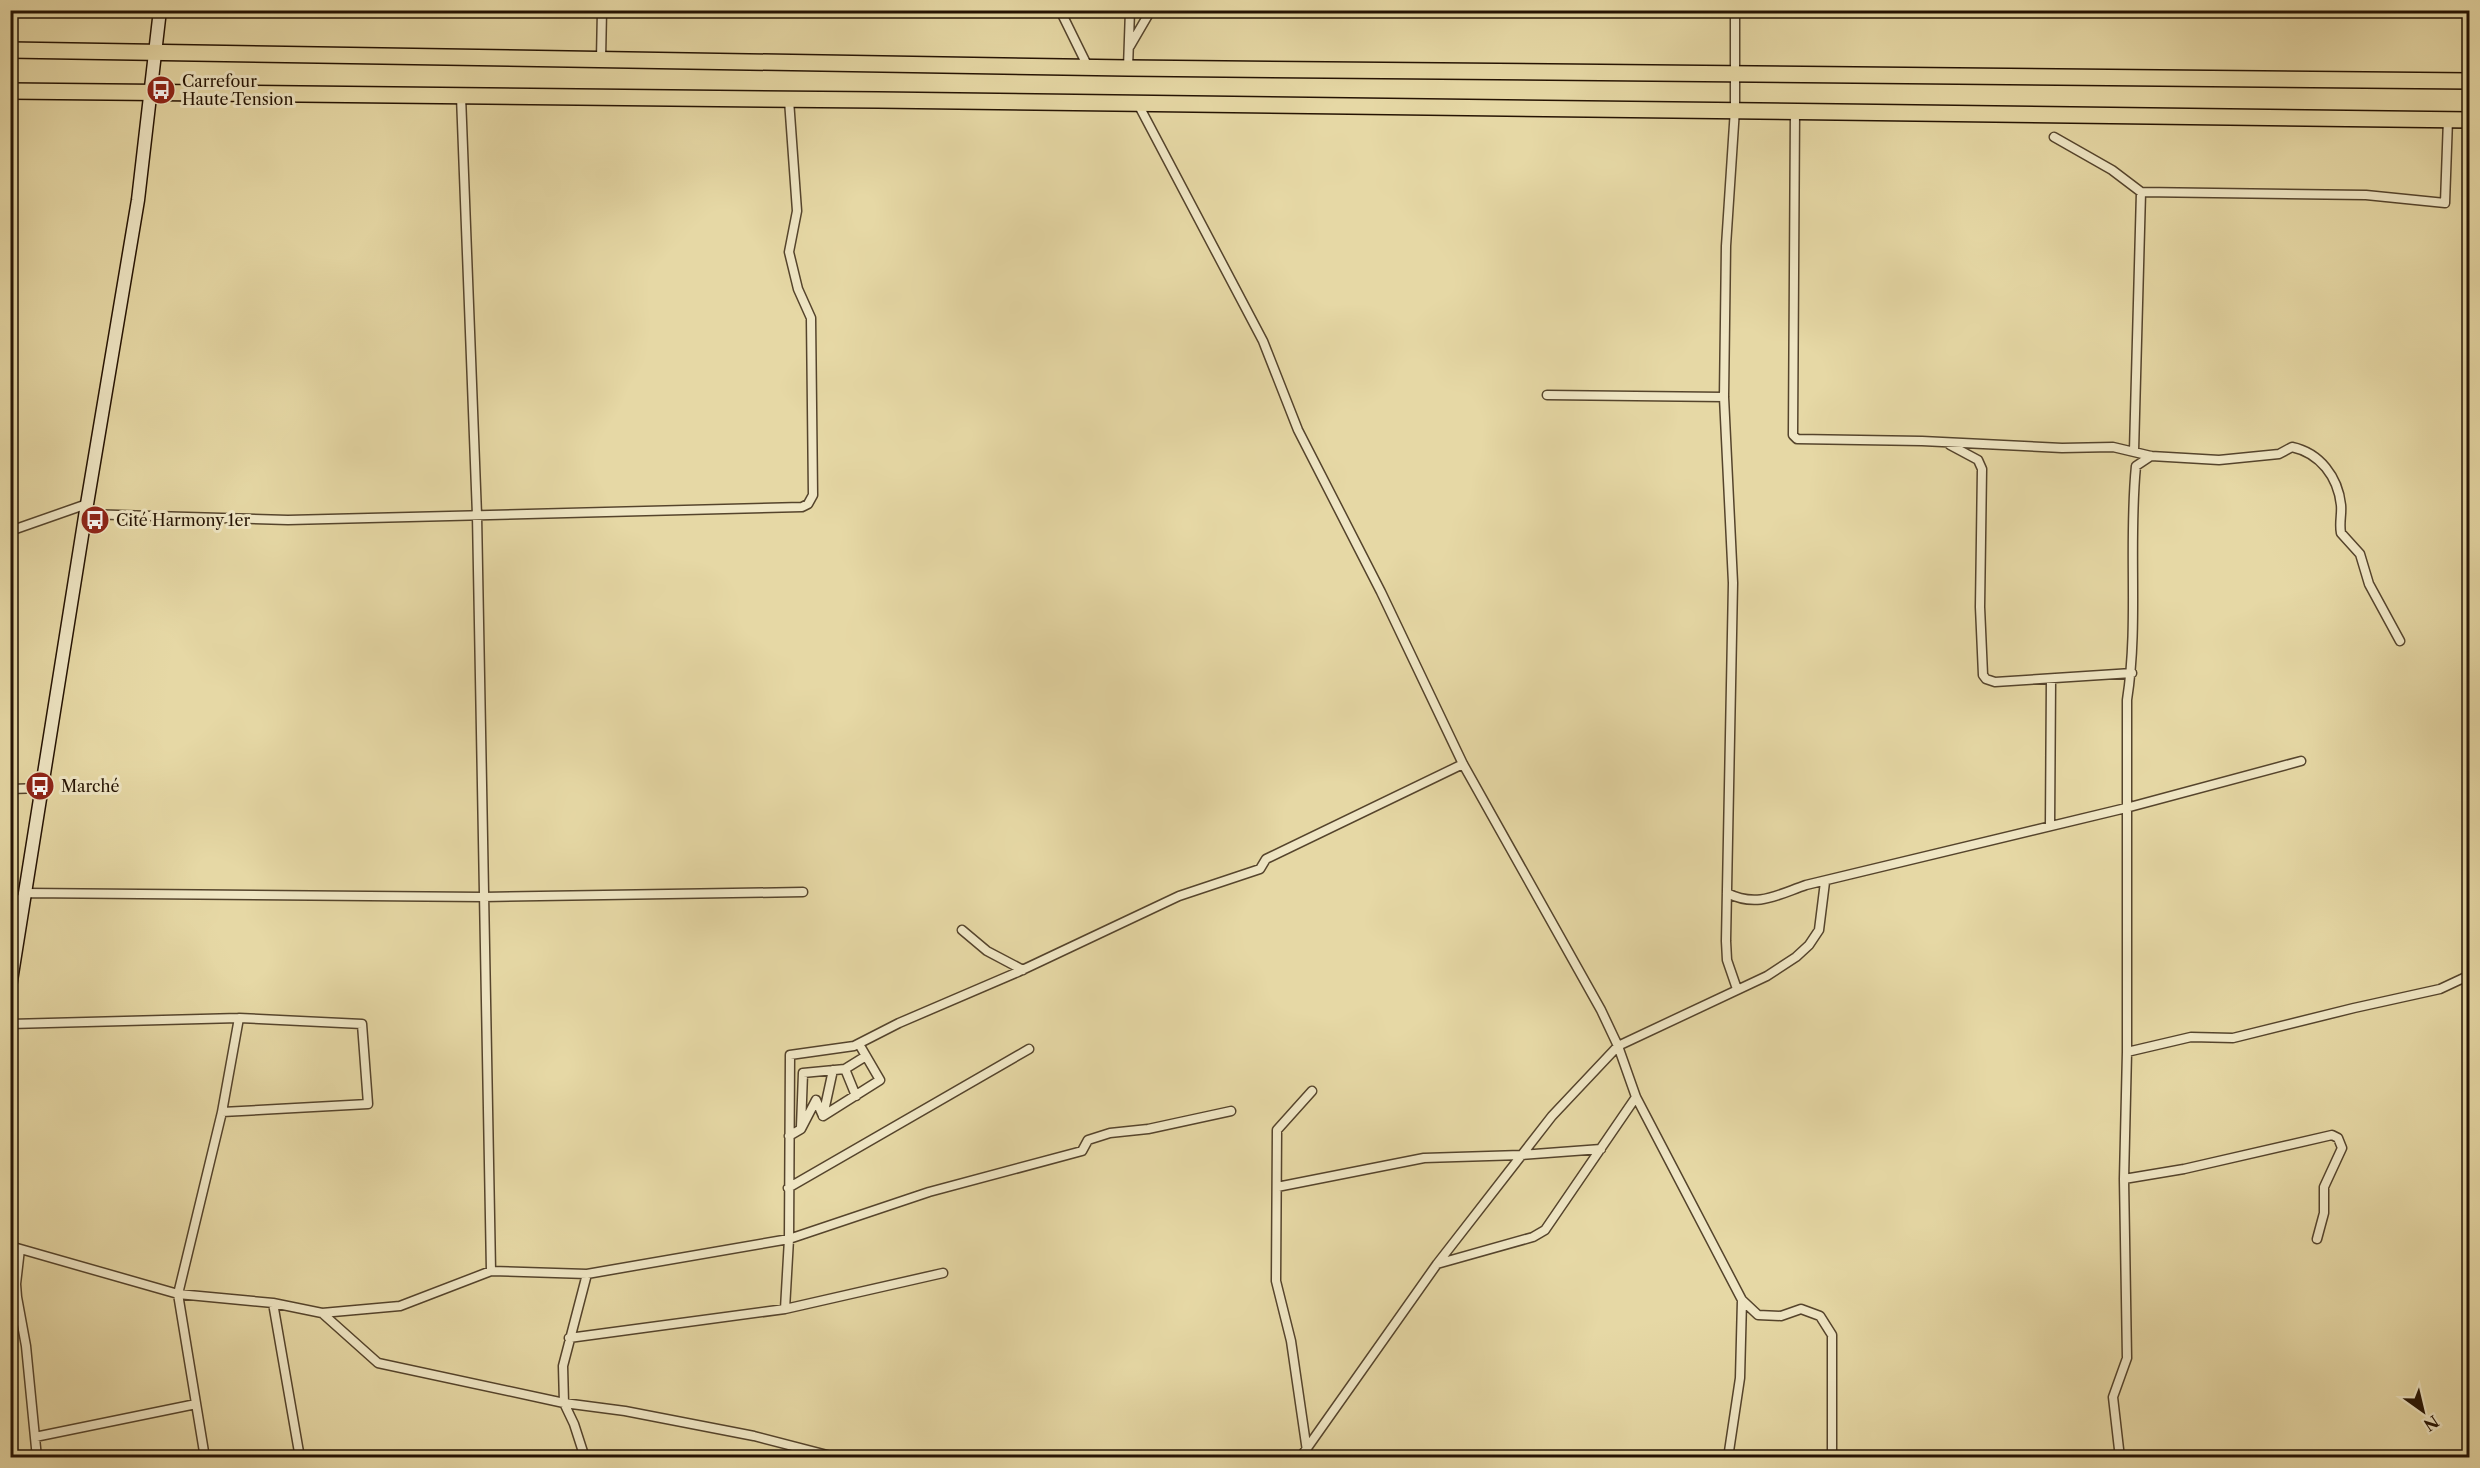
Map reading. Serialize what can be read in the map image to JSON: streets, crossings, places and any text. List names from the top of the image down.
{
  "places": {
    "bus stop": ["Carrefour Haute Tension", "Cité Harmony 1er", "Marché"]
  },
  "north": "bottom right"
}
